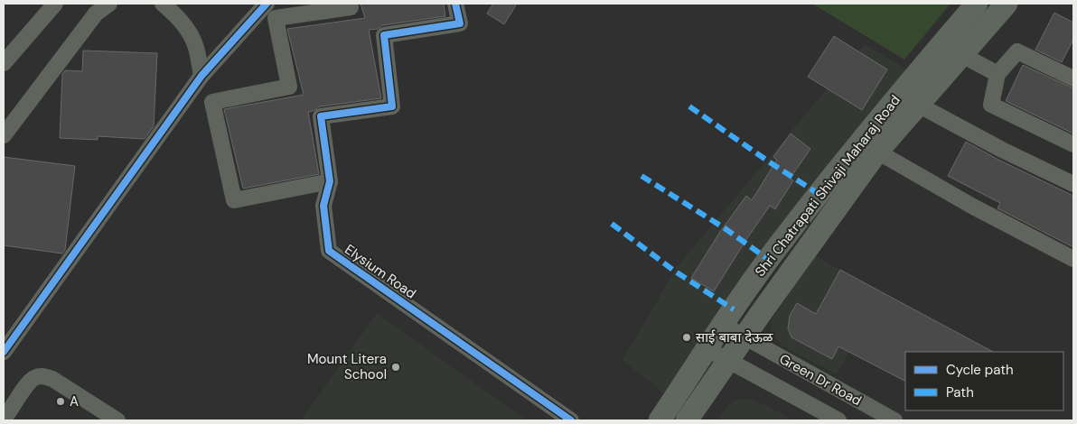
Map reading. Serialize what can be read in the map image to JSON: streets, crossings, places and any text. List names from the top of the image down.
{
  "streets": {
    "main road": ["Shri Chatrapati Shivaji Maharaj Road"],
    "street": ["Elysium Road", "Green Dr Road"]
  },
  "crossings": [
    ["Shri Chatrapati Shivaji Maharaj Road", "Green Dr Road"]
  ],
  "places": ["साई बाबा देऊळ", "Mount Litera School", "A"],
  "legend": ["Cycle path", "Path"]
}
